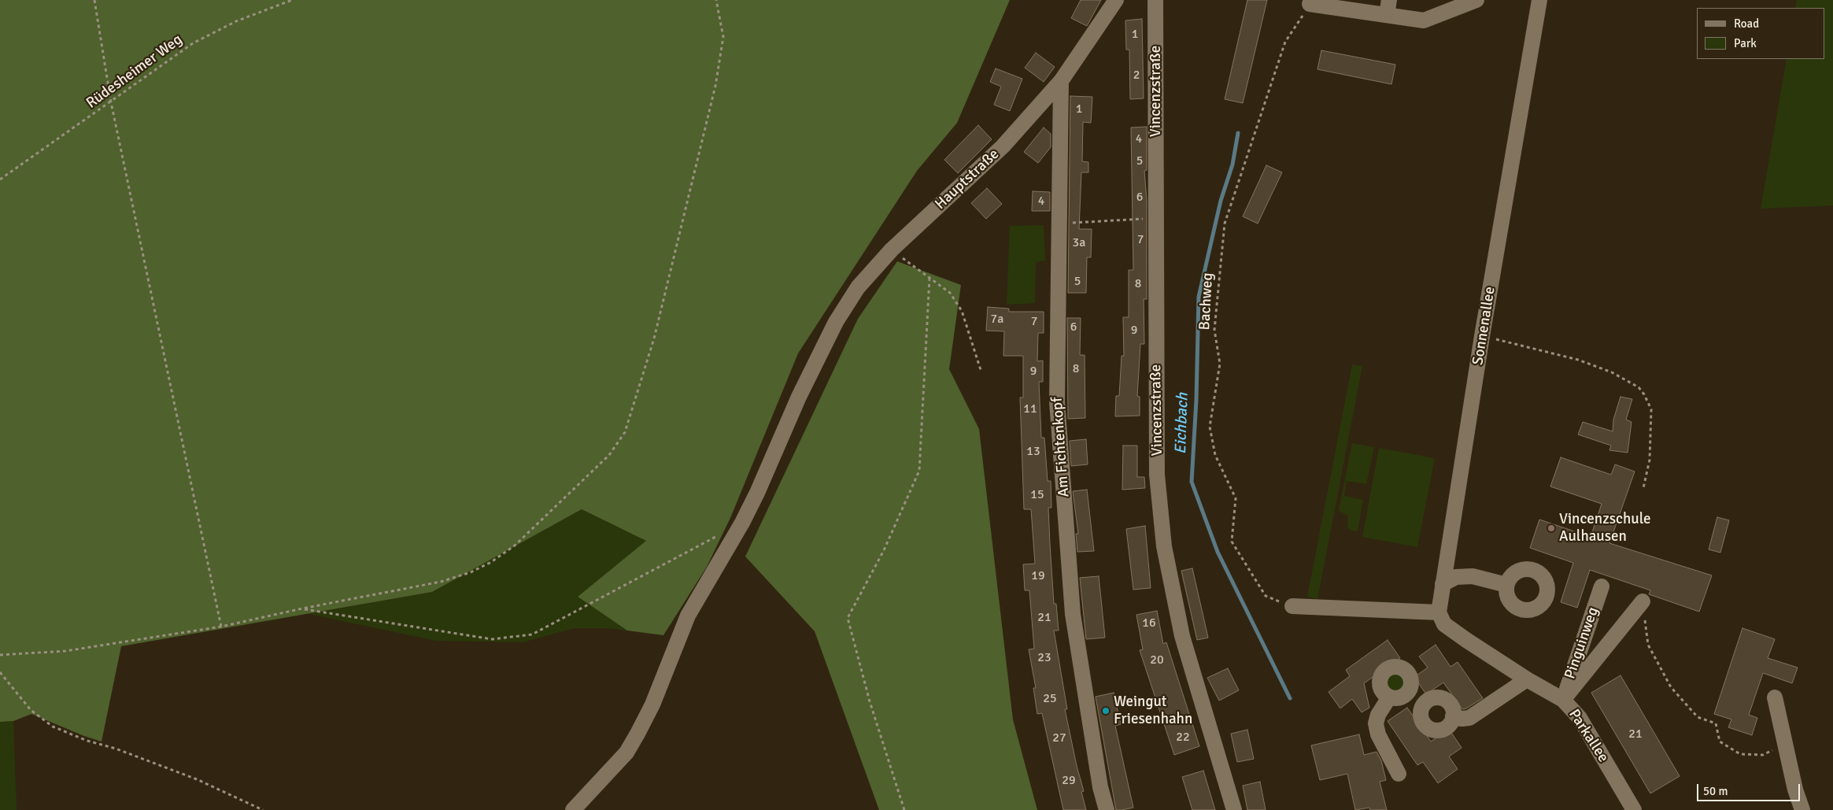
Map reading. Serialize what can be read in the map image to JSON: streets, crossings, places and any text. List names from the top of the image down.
{
  "streets": {
    "street": [
      "Vincenzstraße",
      "Hauptstraße",
      "Sonnenallee",
      "Am Fichtenkopf",
      "Pinguinweg",
      "Parkallee"
    ],
    "path": ["Rüdesheimer Weg", "Bachweg"]
  },
  "crossings": [
    ["Hauptstraße", "Am Fichtenkopf"],
    ["Sonnenallee", "Parkallee"],
    ["Pinguinweg", "Parkallee"]
  ],
  "water": ["Eichbach"],
  "places": ["Vincenzschule Aulhausen", "Weingut Friesenhahn"],
  "house_numbers": [
    "1",
    "2",
    "1",
    "4",
    "5",
    "6",
    "4",
    "7",
    "3a",
    "5",
    "8",
    "7a",
    "7",
    "6",
    "9",
    "8",
    "9",
    "11",
    "13",
    "15",
    "19",
    "21",
    "16",
    "23",
    "20",
    "25",
    "21",
    "22",
    "27",
    "29"
  ],
  "legend": ["Road", "Park"],
  "scale_bar": "50 m"
}
